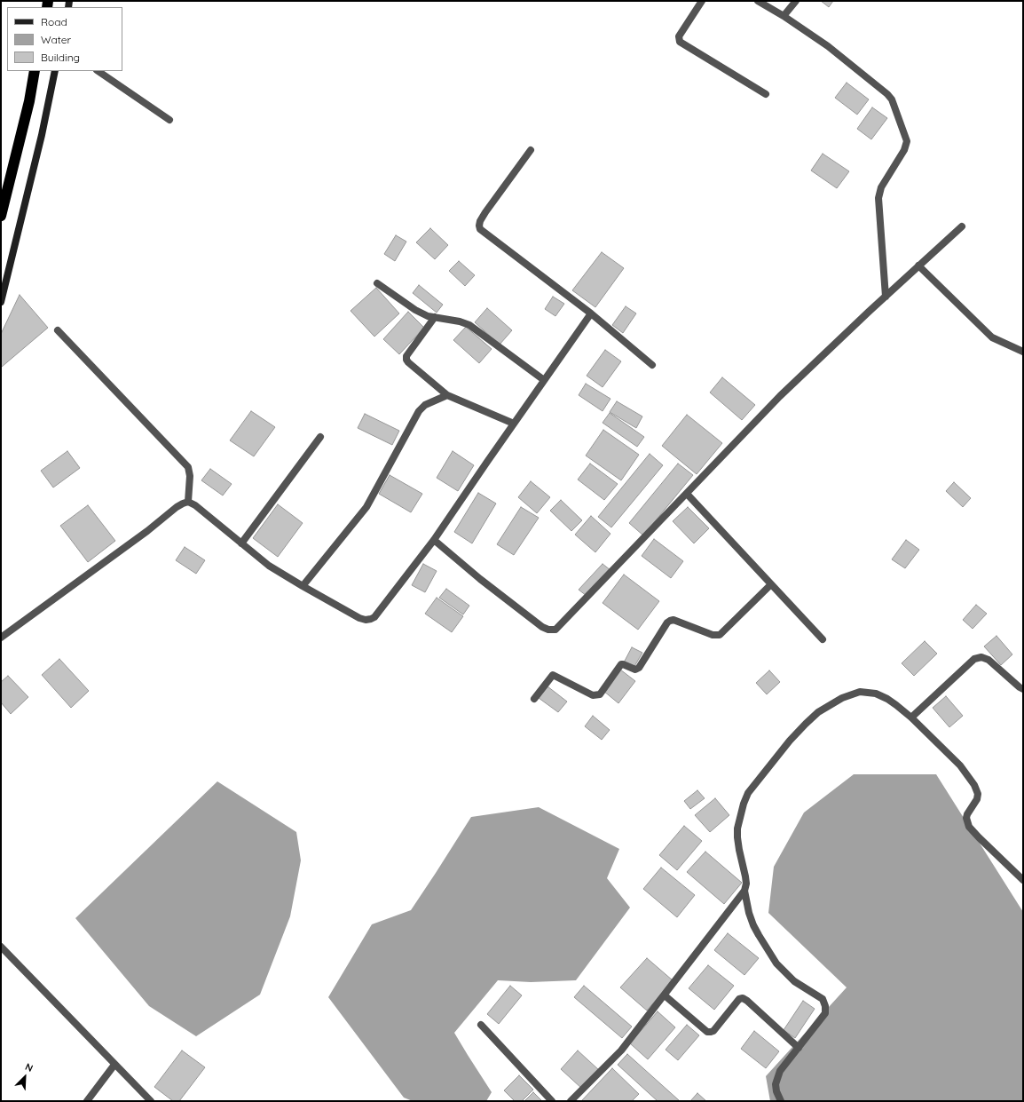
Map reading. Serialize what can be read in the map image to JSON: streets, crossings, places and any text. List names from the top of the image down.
{
  "legend": ["Road", "Water", "Building"],
  "north": "top right"
}
